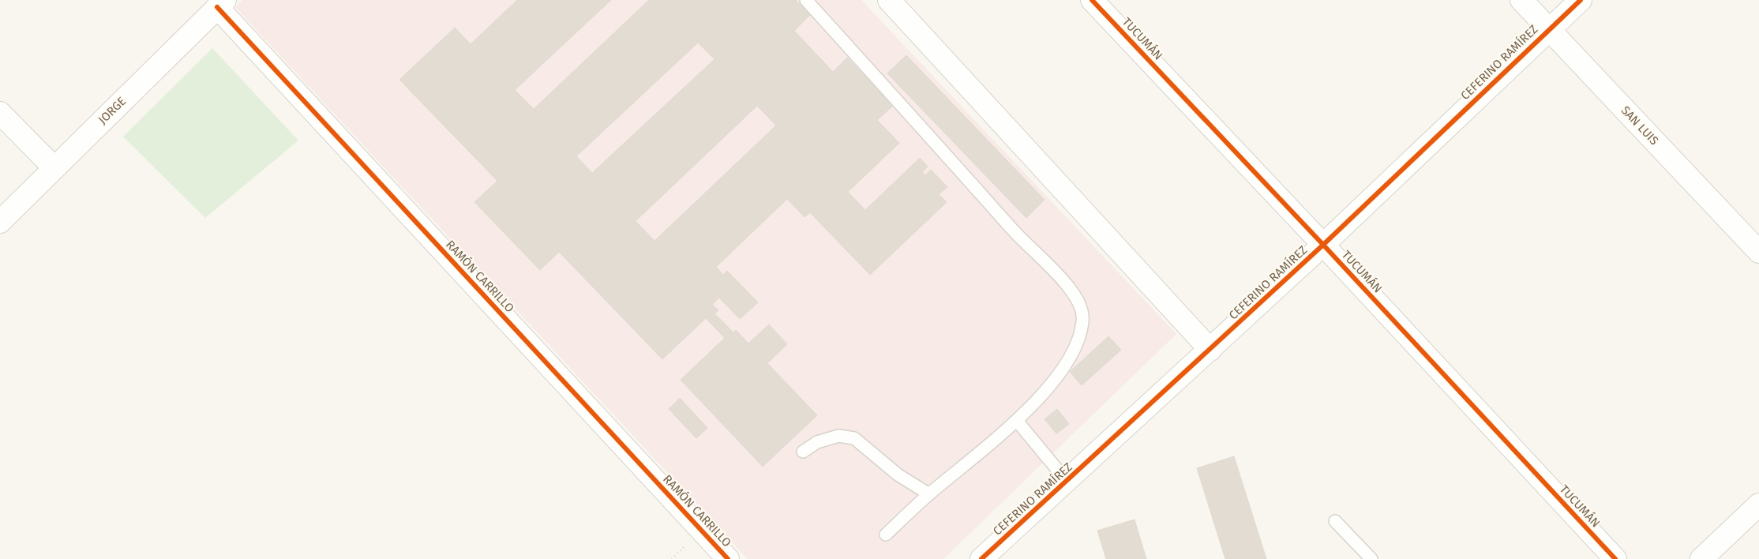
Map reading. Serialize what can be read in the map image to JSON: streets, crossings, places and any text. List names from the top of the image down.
{
  "streets": {
    "street": [
      "TUCUMÁN",
      "CEFERINO RAMÍREZ",
      "JORGE",
      "SAN LUIS",
      "RAMÓN CARRILLO"
    ]
  },
  "crossings": [
    ["TUCUMÁN", "CEFERINO RAMÍREZ"],
    ["CEFERINO RAMÍREZ", "SAN LUIS"],
    ["JORGE", "RAMÓN CARRILLO"]
  ]
}
